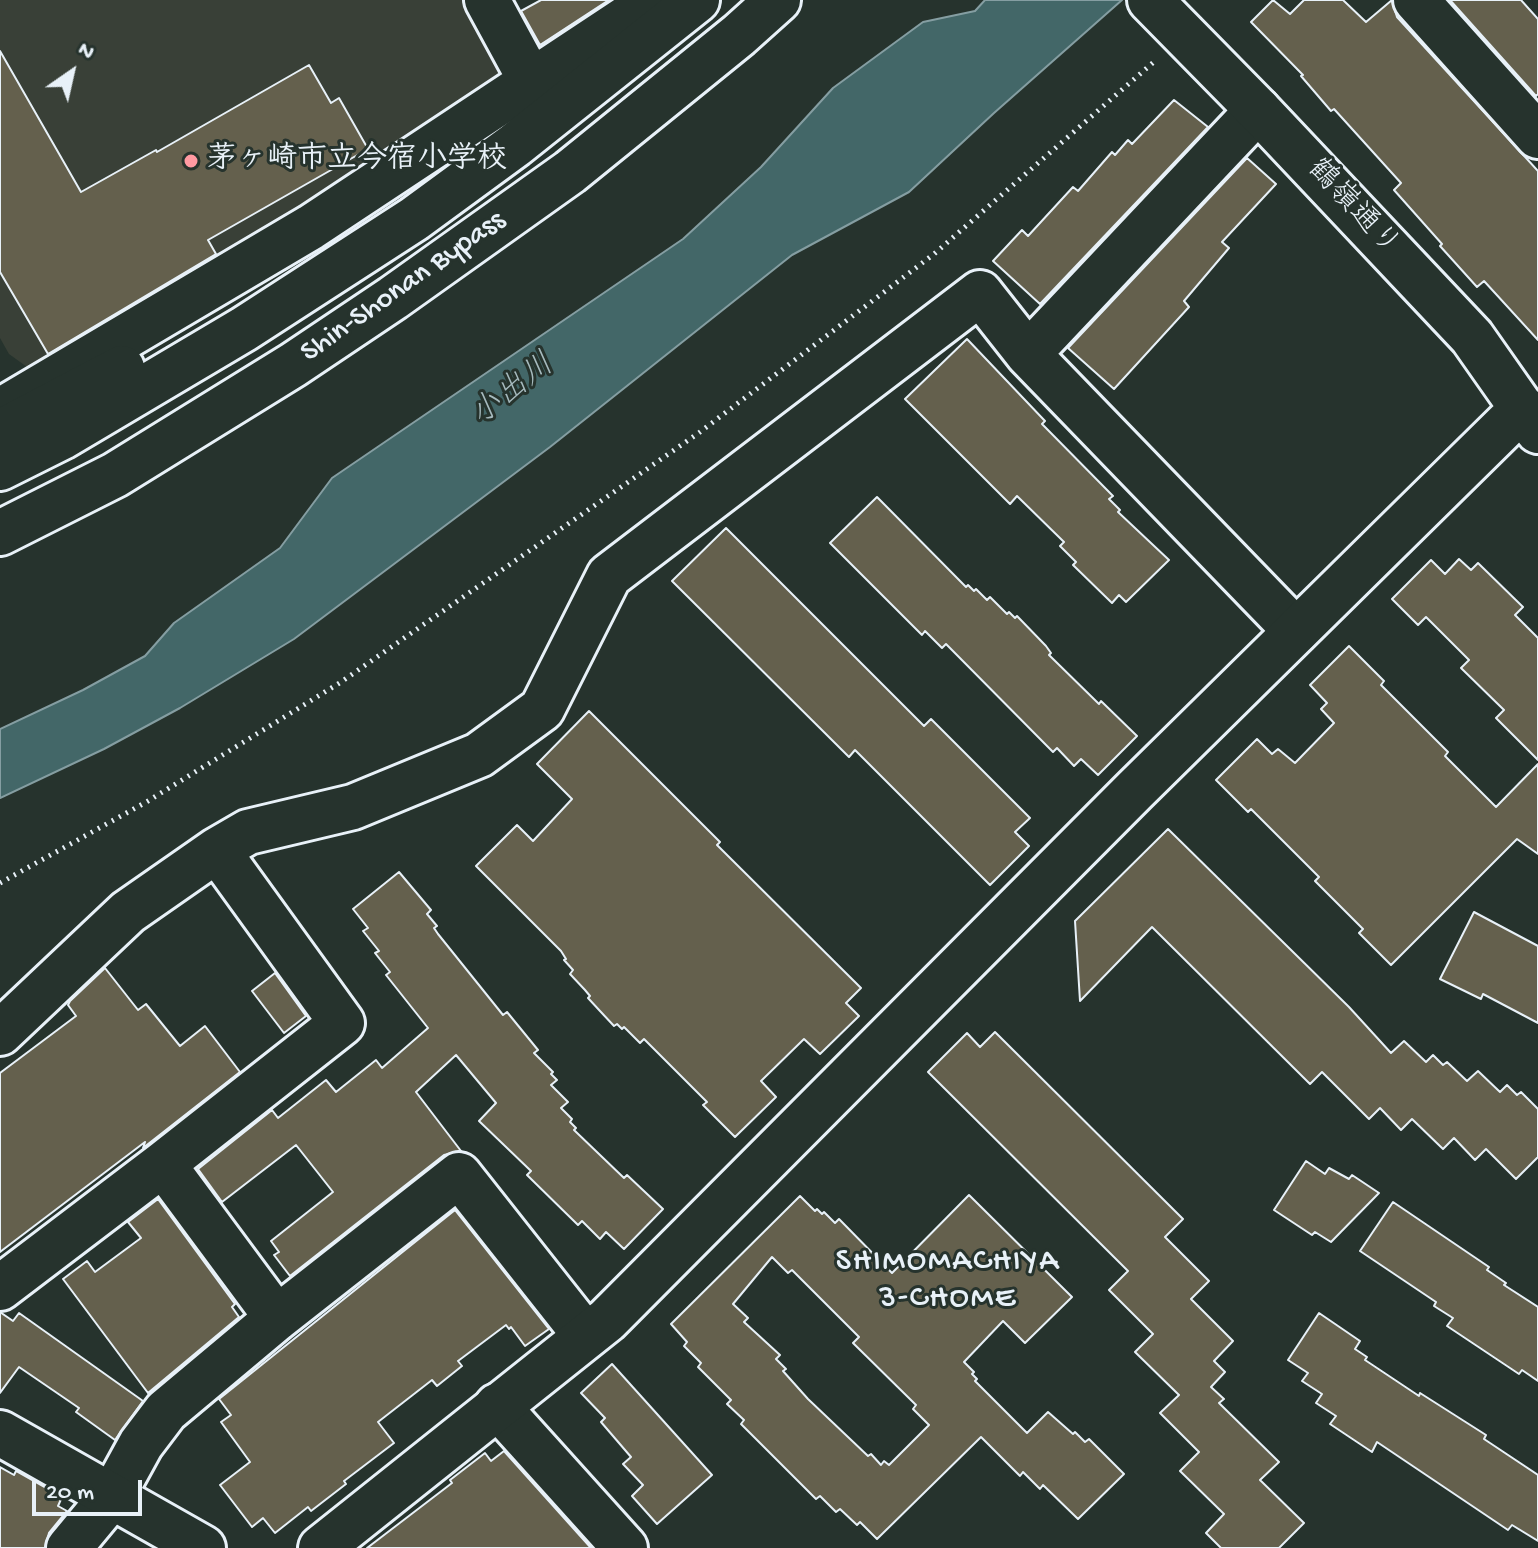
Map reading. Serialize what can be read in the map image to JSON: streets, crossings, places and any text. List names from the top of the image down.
{
  "streets": {
    "main road": ["鶴嶺通り", "Shin-Shonan Bypass"]
  },
  "districts": ["SHIMOMACHIYA 3-CHOME"],
  "water": ["小出川"],
  "places": ["茅ヶ崎市立今宿小学校"],
  "scale_bar": "20 m",
  "north": "top right"
}
